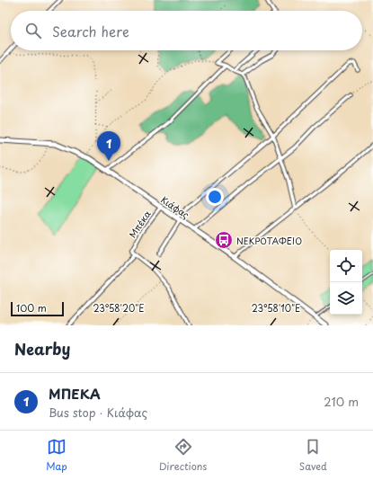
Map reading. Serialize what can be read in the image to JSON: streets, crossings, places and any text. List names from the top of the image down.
{
  "streets": {
    "street": ["Κιάφας", "Μπέκα"]
  },
  "crossings": [
    ["Κιάφας", "Μπέκα"]
  ],
  "places": {
    "bus stop": ["ΝΕΚΡΟΤΑΦΕΙΟ"]
  },
  "scale_bar": "100 m",
  "page": {
    "search": "Search here",
    "pins": "1",
    "scale": "100 m",
    "heading": "Nearby",
    "list": [
      {
        "mark": "1",
        "name": "ΜΠΕΚΑ",
        "note": "Bus stop · Κιάφας",
        "value": "210 m"
      }
    ],
    "nav": ["Map", "Directions", "Saved"]
  },
  "coordinates": ["23°58'20\"E", "23°58'10\"E"]
}
